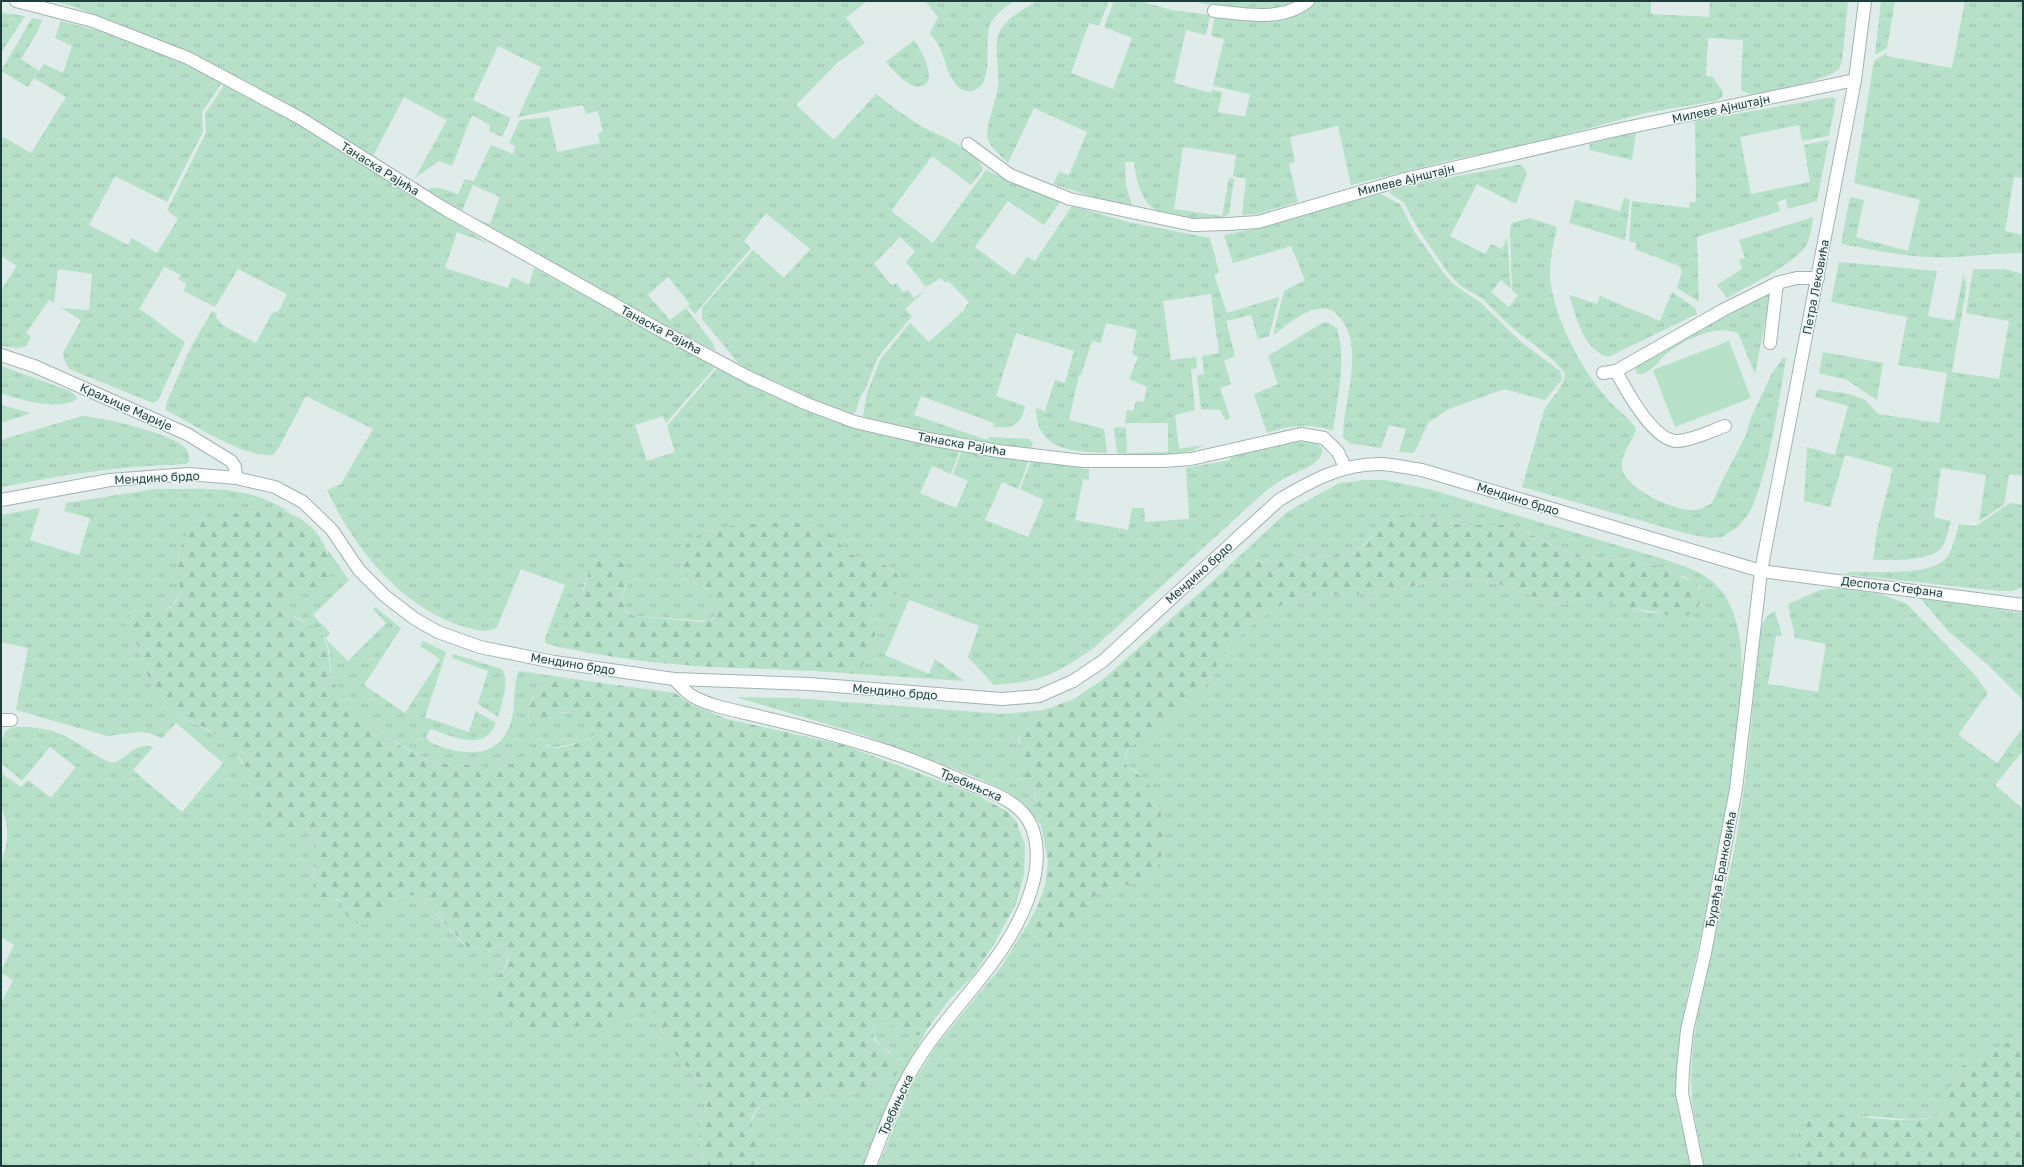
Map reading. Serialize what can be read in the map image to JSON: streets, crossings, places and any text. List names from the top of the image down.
{
  "streets": {
    "street": [
      "Милеве Ајнштајн",
      "Танаска Рајића",
      "Петра Лековића",
      "Краљице Марије",
      "Мендино брдо",
      "Деспота Стефана",
      "Требињска",
      "Ђурађа Бранковића"
    ]
  },
  "crossings": [
    ["Милеве Ајнштајн", "Петра Лековића"],
    ["Танаска Рајића", "Мендино брдо"],
    ["Петра Лековића", "Мендино брдо"],
    ["Петра Лековића", "Деспота Стефана"],
    ["Петра Лековића", "Ђурађа Бранковића"],
    ["Краљице Марије", "Мендино брдо"],
    ["Мендино брдо", "Деспота Стефана"],
    ["Мендино брдо", "Требињска"],
    ["Мендино брдо", "Ђурађа Бранковића"],
    ["Деспота Стефана", "Ђурађа Бранковића"]
  ]
}
